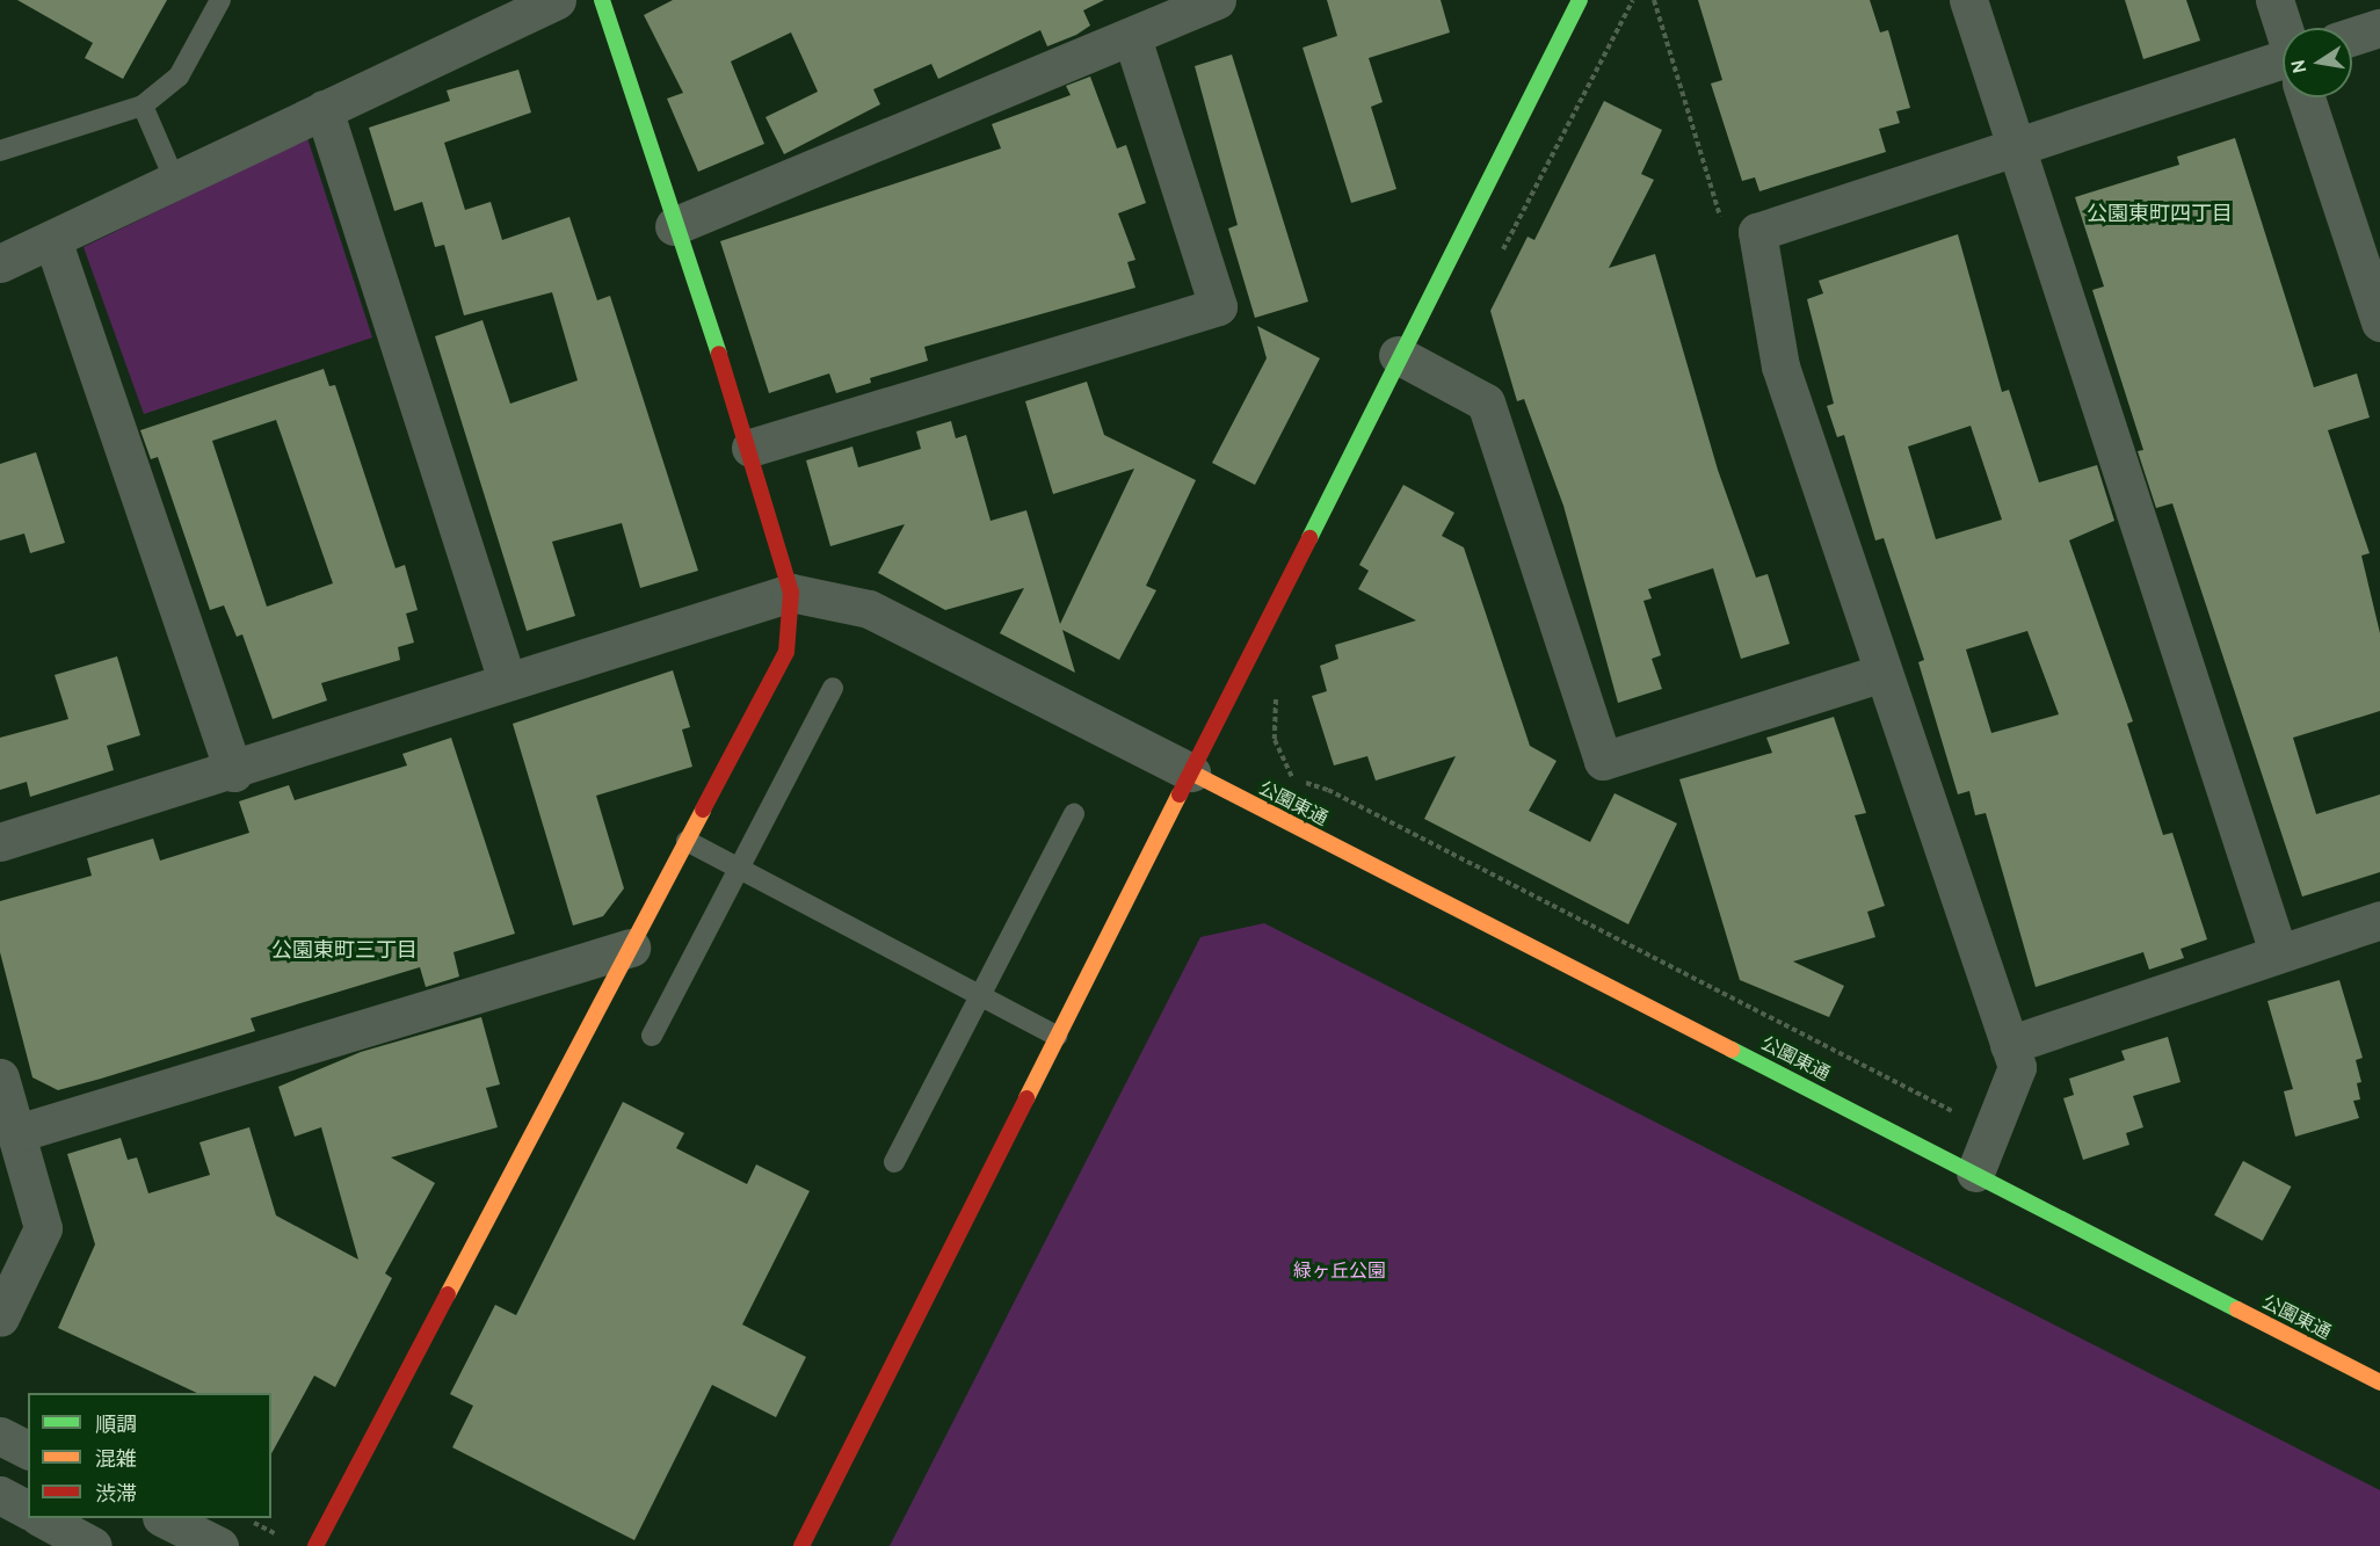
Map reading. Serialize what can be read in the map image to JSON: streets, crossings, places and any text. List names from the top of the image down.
{
  "streets": {
    "street": ["公園東通"]
  },
  "districts": ["公園東町四丁目", "公園東町三丁目"],
  "parks": ["緑ヶ丘公園"],
  "legend": ["順調", "混雑", "渋滞"],
  "north": "left"
}
